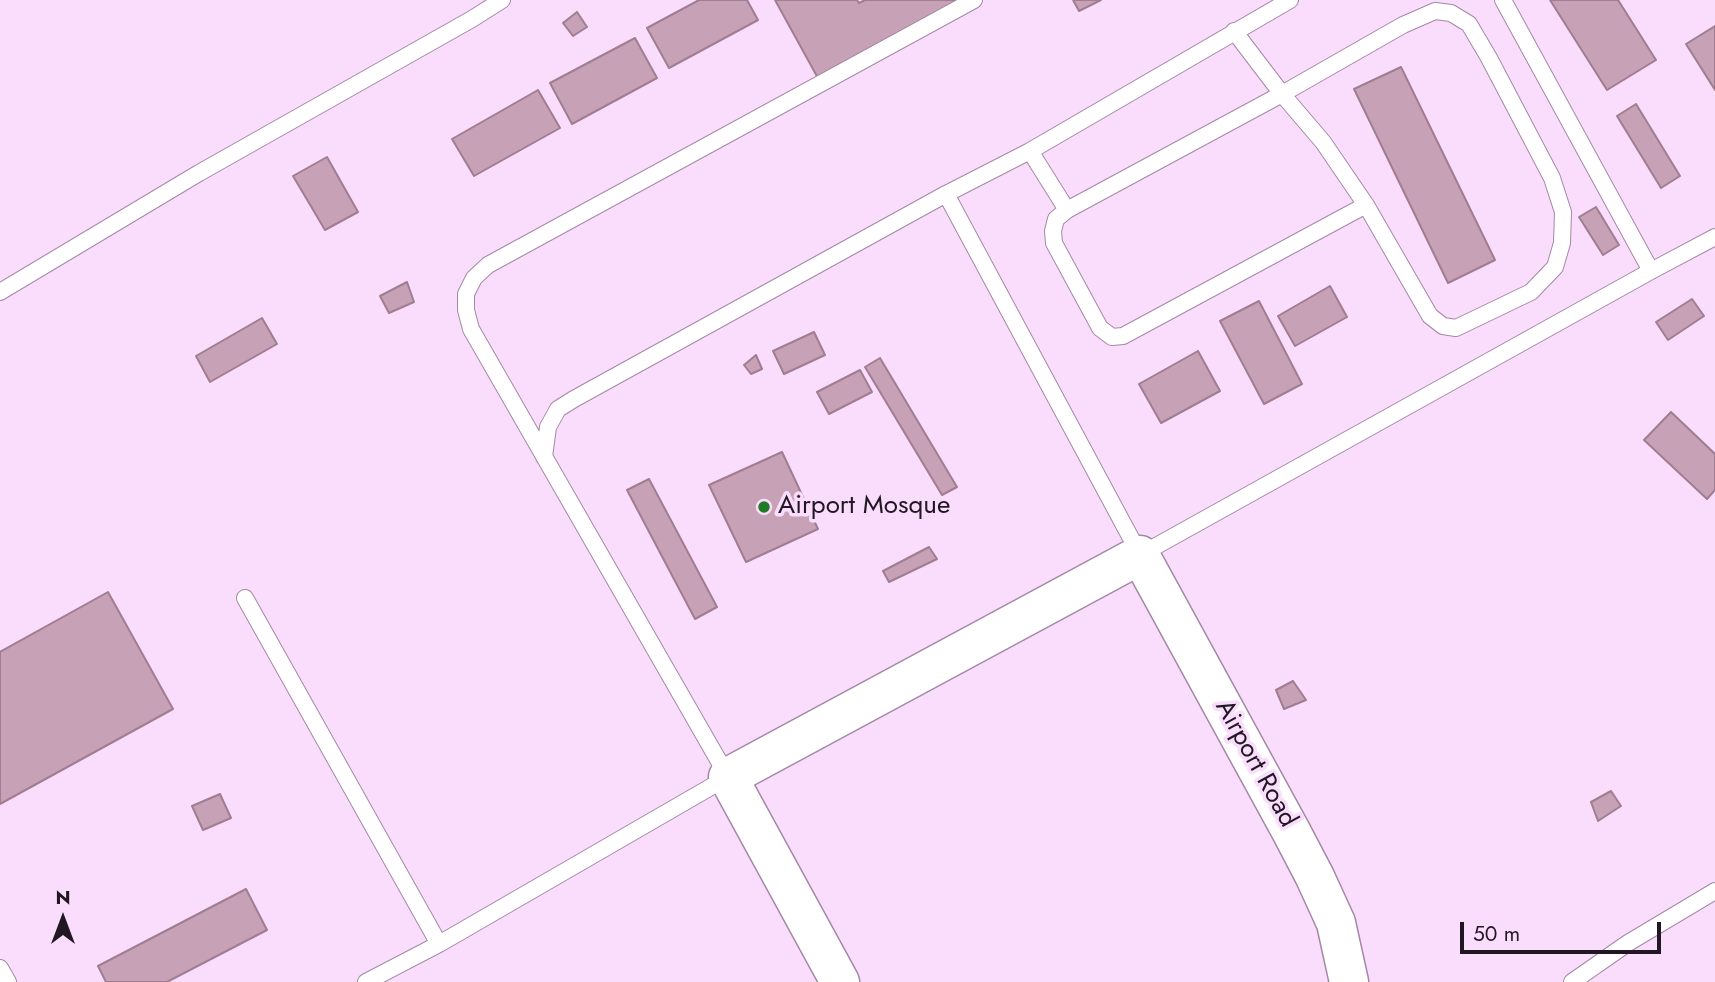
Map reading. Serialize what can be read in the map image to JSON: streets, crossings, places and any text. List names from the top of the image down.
{
  "streets": {
    "street": ["Airport Road"]
  },
  "places": ["Airport Mosque"],
  "scale_bar": "50 m",
  "north": "top"
}
